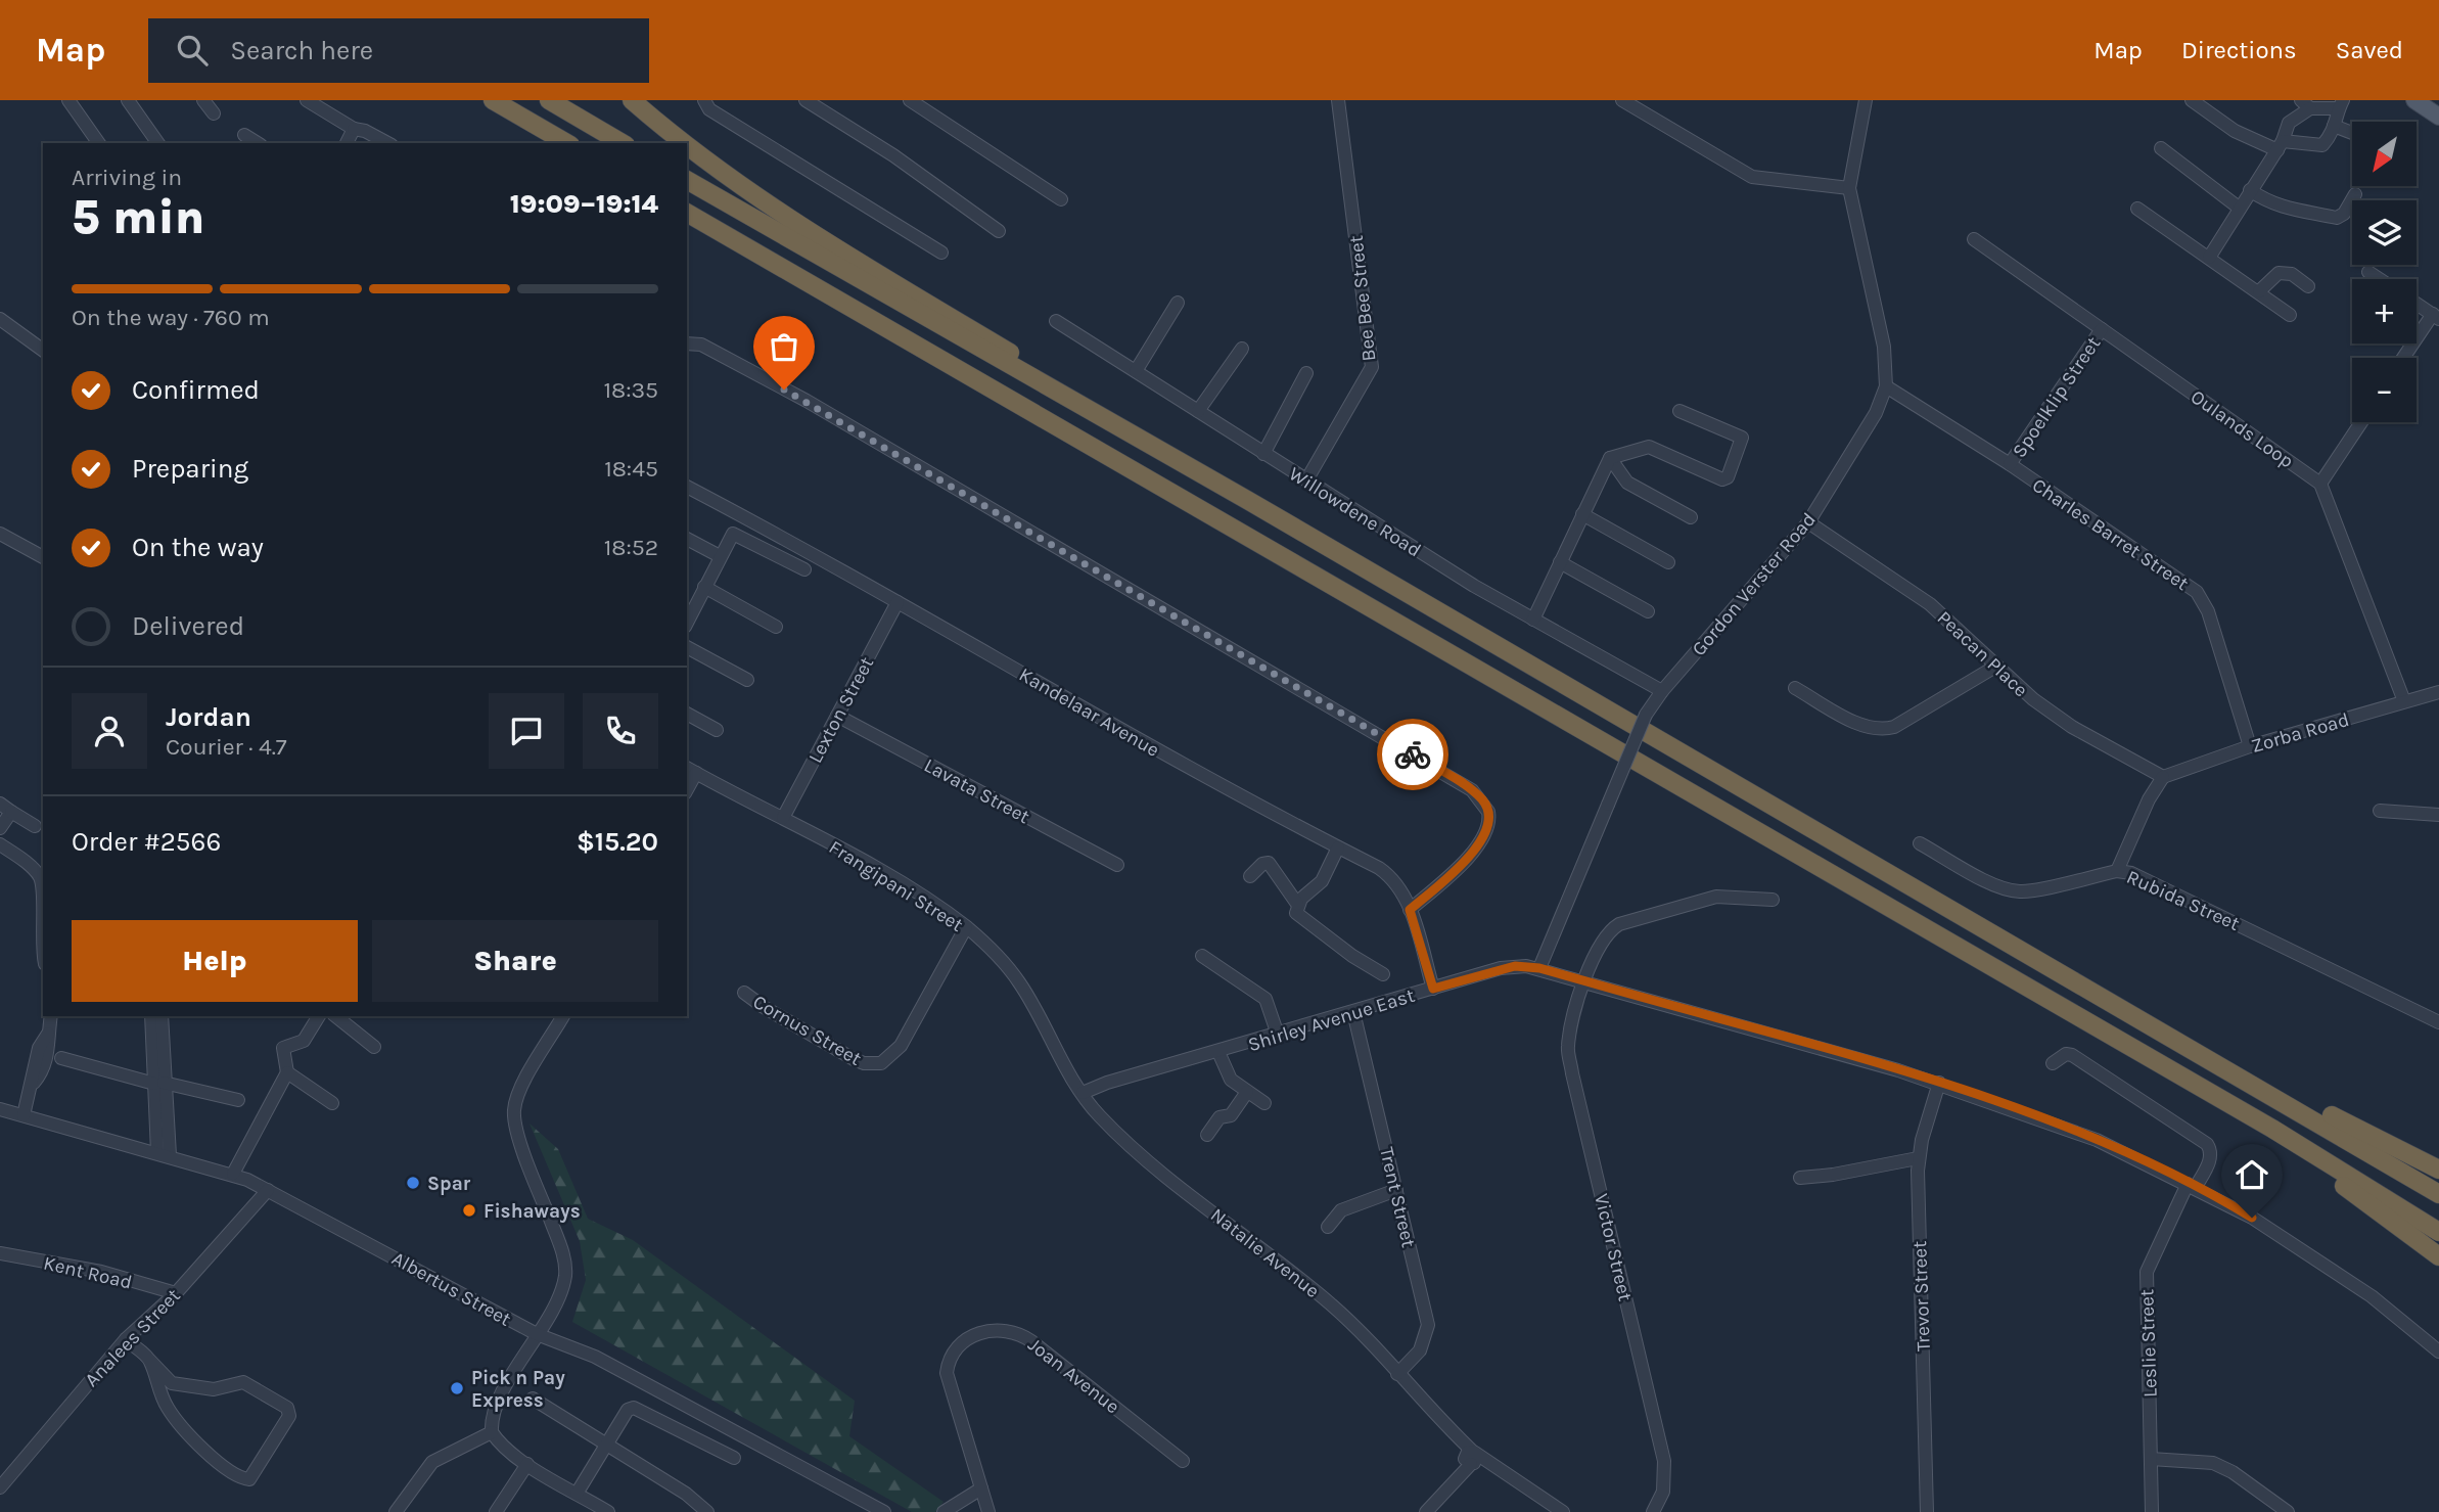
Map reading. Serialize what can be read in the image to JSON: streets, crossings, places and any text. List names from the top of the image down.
{
  "streets": {
    "street": [
      "Bee Bee Street",
      "Spoelklip Street",
      "Oulands Loop",
      "Willowdene Road",
      "Charles Barret Street",
      "Gordon Verster Road",
      "Peacan Place",
      "Lexton Street",
      "Kandelaar Avenue",
      "Zorba Road",
      "Lavata Street",
      "Frangipani Street",
      "Rubida Street",
      "Shirley Avenue East",
      "Cornus Street",
      "Trent Street",
      "Victor Street",
      "Natalie Avenue",
      "Kent Road",
      "Albertus Street",
      "Trevor Street",
      "Analees Street",
      "Leslie Street",
      "Joan Avenue"
    ]
  },
  "crossings": [
    ["Bee Bee Street", "Willowdene Road"],
    ["Spoelklip Street", "Oulands Loop"],
    ["Spoelklip Street", "Charles Barret Street"],
    ["Willowdene Road", "Gordon Verster Road"],
    ["Charles Barret Street", "Gordon Verster Road"],
    ["Charles Barret Street", "Zorba Road"],
    ["Gordon Verster Road", "Peacan Place"],
    ["Gordon Verster Road", "Shirley Avenue East"],
    ["Peacan Place", "Zorba Road"],
    ["Lexton Street", "Kandelaar Avenue"],
    ["Lexton Street", "Lavata Street"],
    ["Lexton Street", "Frangipani Street"],
    ["Kandelaar Avenue", "Shirley Avenue East"],
    ["Frangipani Street", "Shirley Avenue East"],
    ["Frangipani Street", "Cornus Street"],
    ["Frangipani Street", "Natalie Avenue"],
    ["Shirley Avenue East", "Trent Street"],
    ["Shirley Avenue East", "Victor Street"],
    ["Shirley Avenue East", "Natalie Avenue"],
    ["Shirley Avenue East", "Trevor Street"],
    ["Shirley Avenue East", "Leslie Street"],
    ["Trent Street", "Natalie Avenue"],
    ["Kent Road", "Analees Street"],
    ["Albertus Street", "Analees Street"]
  ],
  "places": ["Spar", "Fishaways", "Pick n Pay Express"],
  "north": "bottom left",
  "page": {
    "header": "Map",
    "search": "Search here",
    "nav": ["Map", "Directions", "Saved"],
    "map_buttons": ["+", "−"],
    "heading": ["5 min", "Arriving in", "19:09–19:14"],
    "panel": [
      "Jordan",
      "Courier · 4.7",
      "Order #2566",
      "$15.20"
    ],
    "bar": "On the way · 760 m",
    "list": [
      ["Confirmed", "18:35"],
      ["Preparing", "18:45"],
      ["On the way", "18:52"],
      "Delivered"
    ],
    "buttons": ["Help", "Share"]
  }
}
